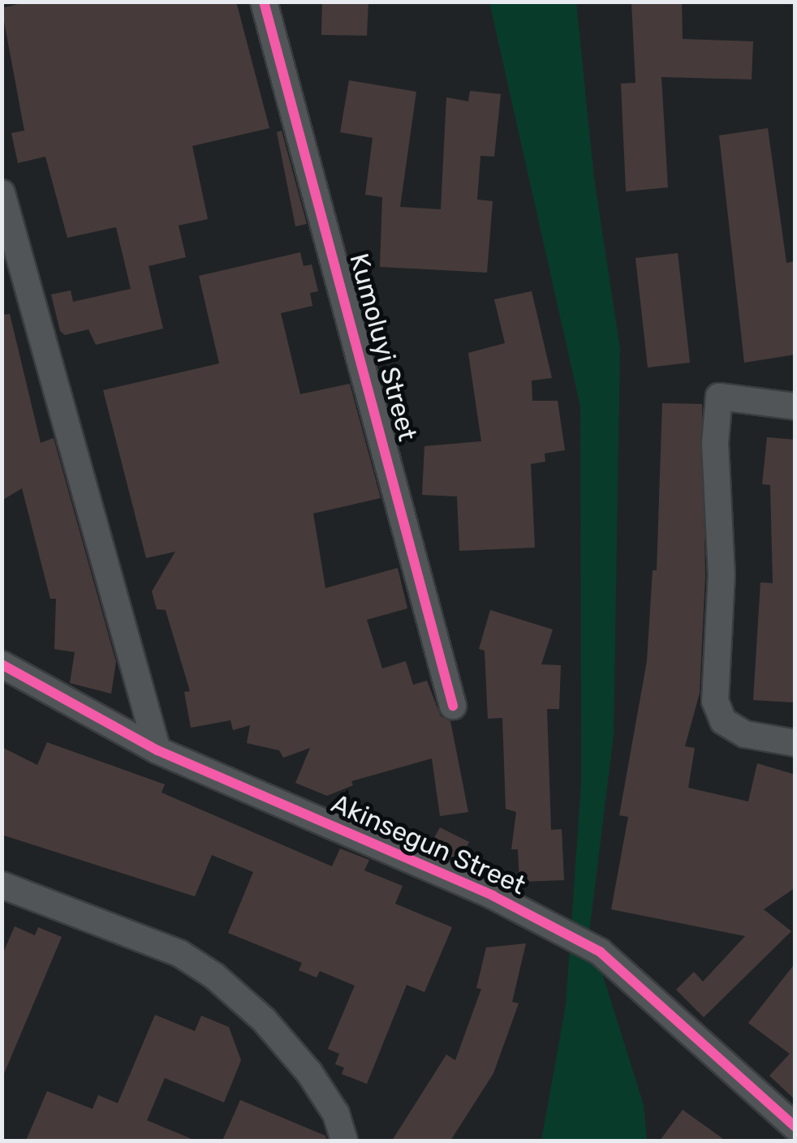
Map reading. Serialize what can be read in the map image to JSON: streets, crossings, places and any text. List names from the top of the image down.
{
  "streets": {
    "street": ["Kumoluyi Street", "Akinsegun Street"]
  }
}
